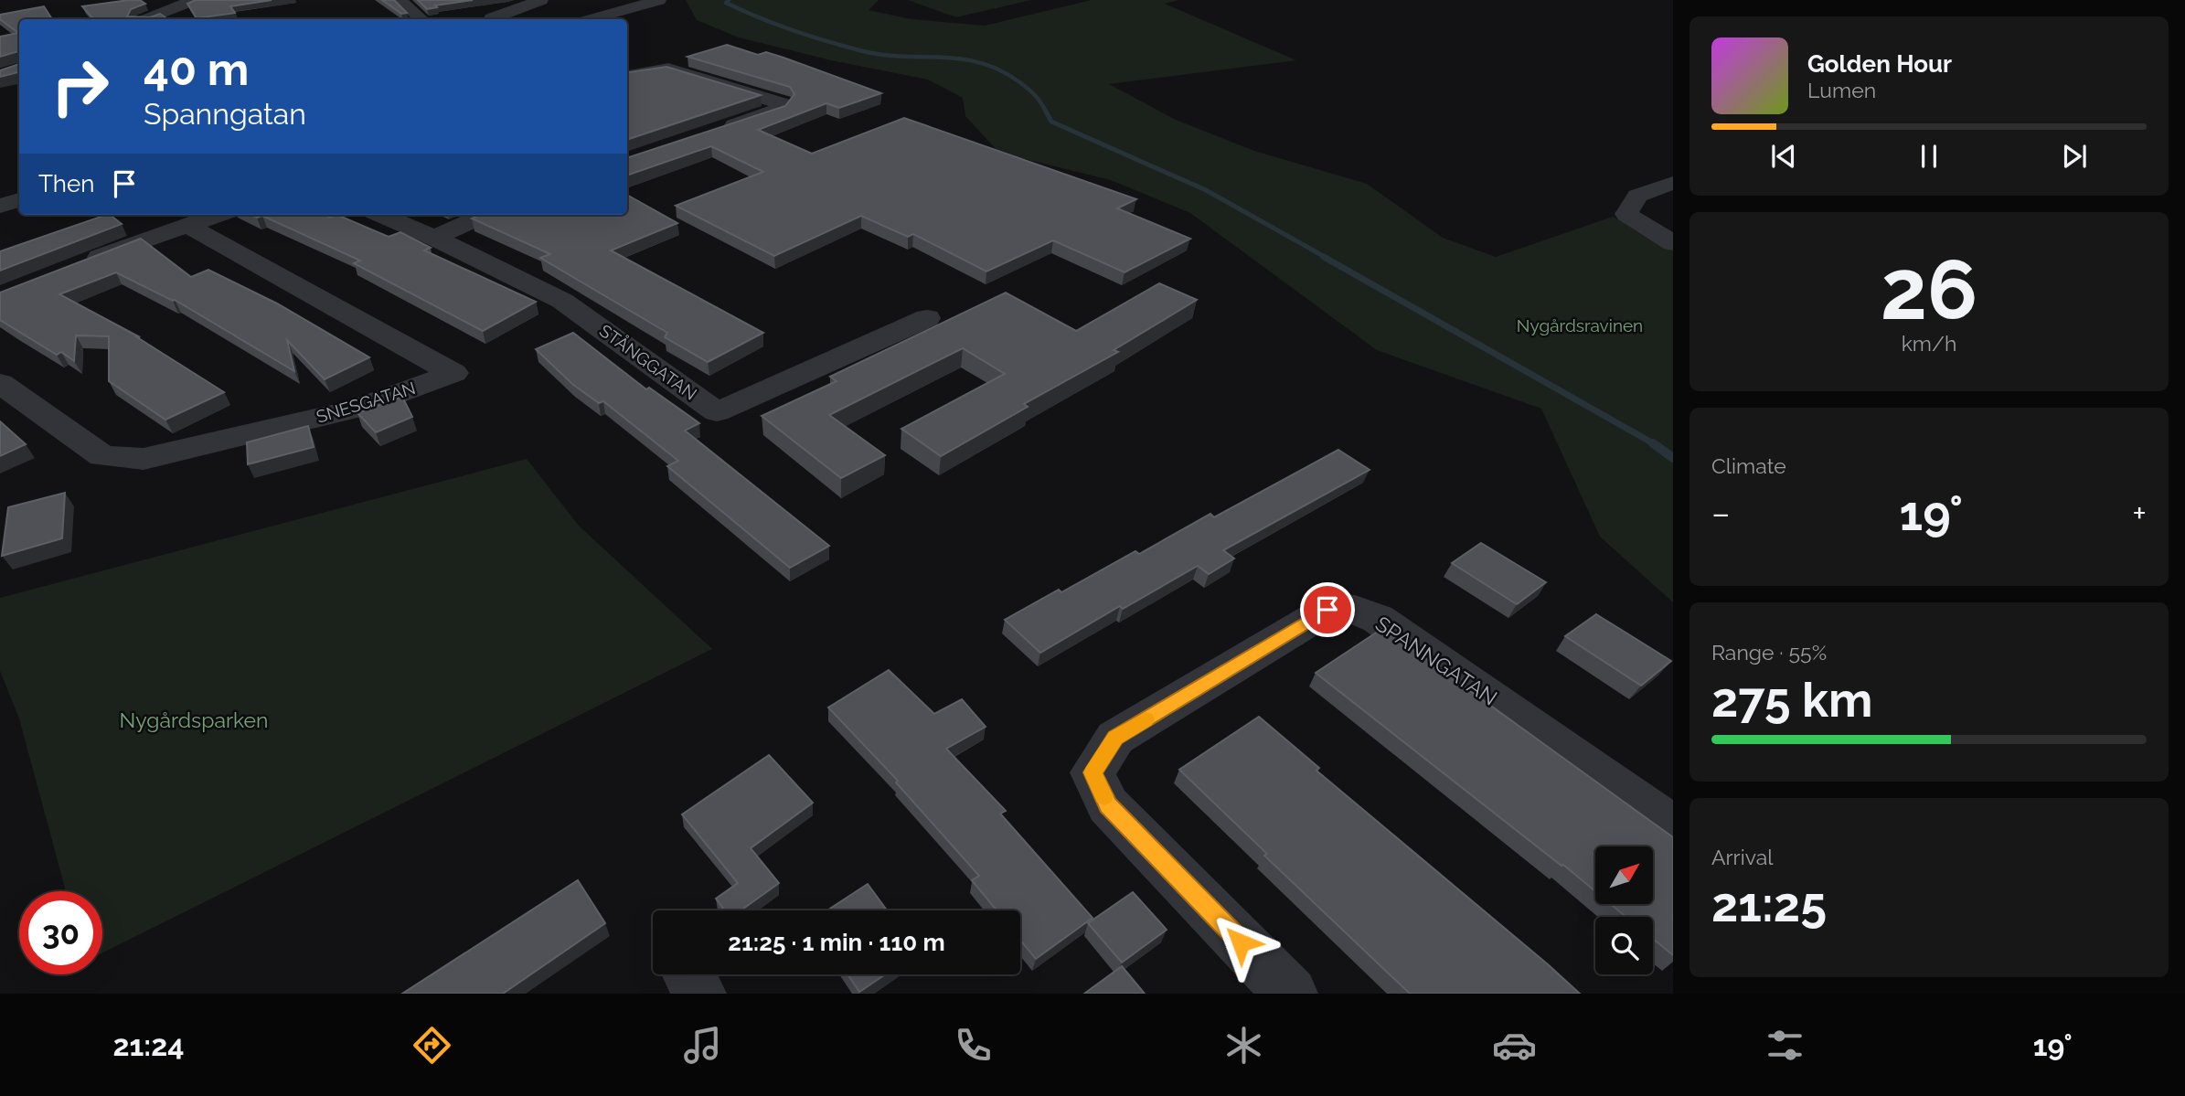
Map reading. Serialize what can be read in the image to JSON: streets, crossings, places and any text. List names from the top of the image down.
{
  "streets": {
    "street": ["STÅNGGATAN", "SNESGATAN", "SPANNGATAN"]
  },
  "parks": ["Nygårdsravinen", "Nygårdsparken"],
  "north": "top right",
  "page": {
    "turn": ["40 m", "Spanngatan"],
    "song": ["Golden Hour", "Lumen"],
    "then": "Then",
    "tile": [
      ["26", "km/h"],
      "Climate",
      ["Range · 55%", "275 km"],
      ["Arrival", "21:25"]
    ],
    "heat": ["−", "19°", "+"],
    "limit": "30",
    "trip": "21:25 · 1 min · 110 m",
    "tabs": ["21:24", "19°"]
  }
}
